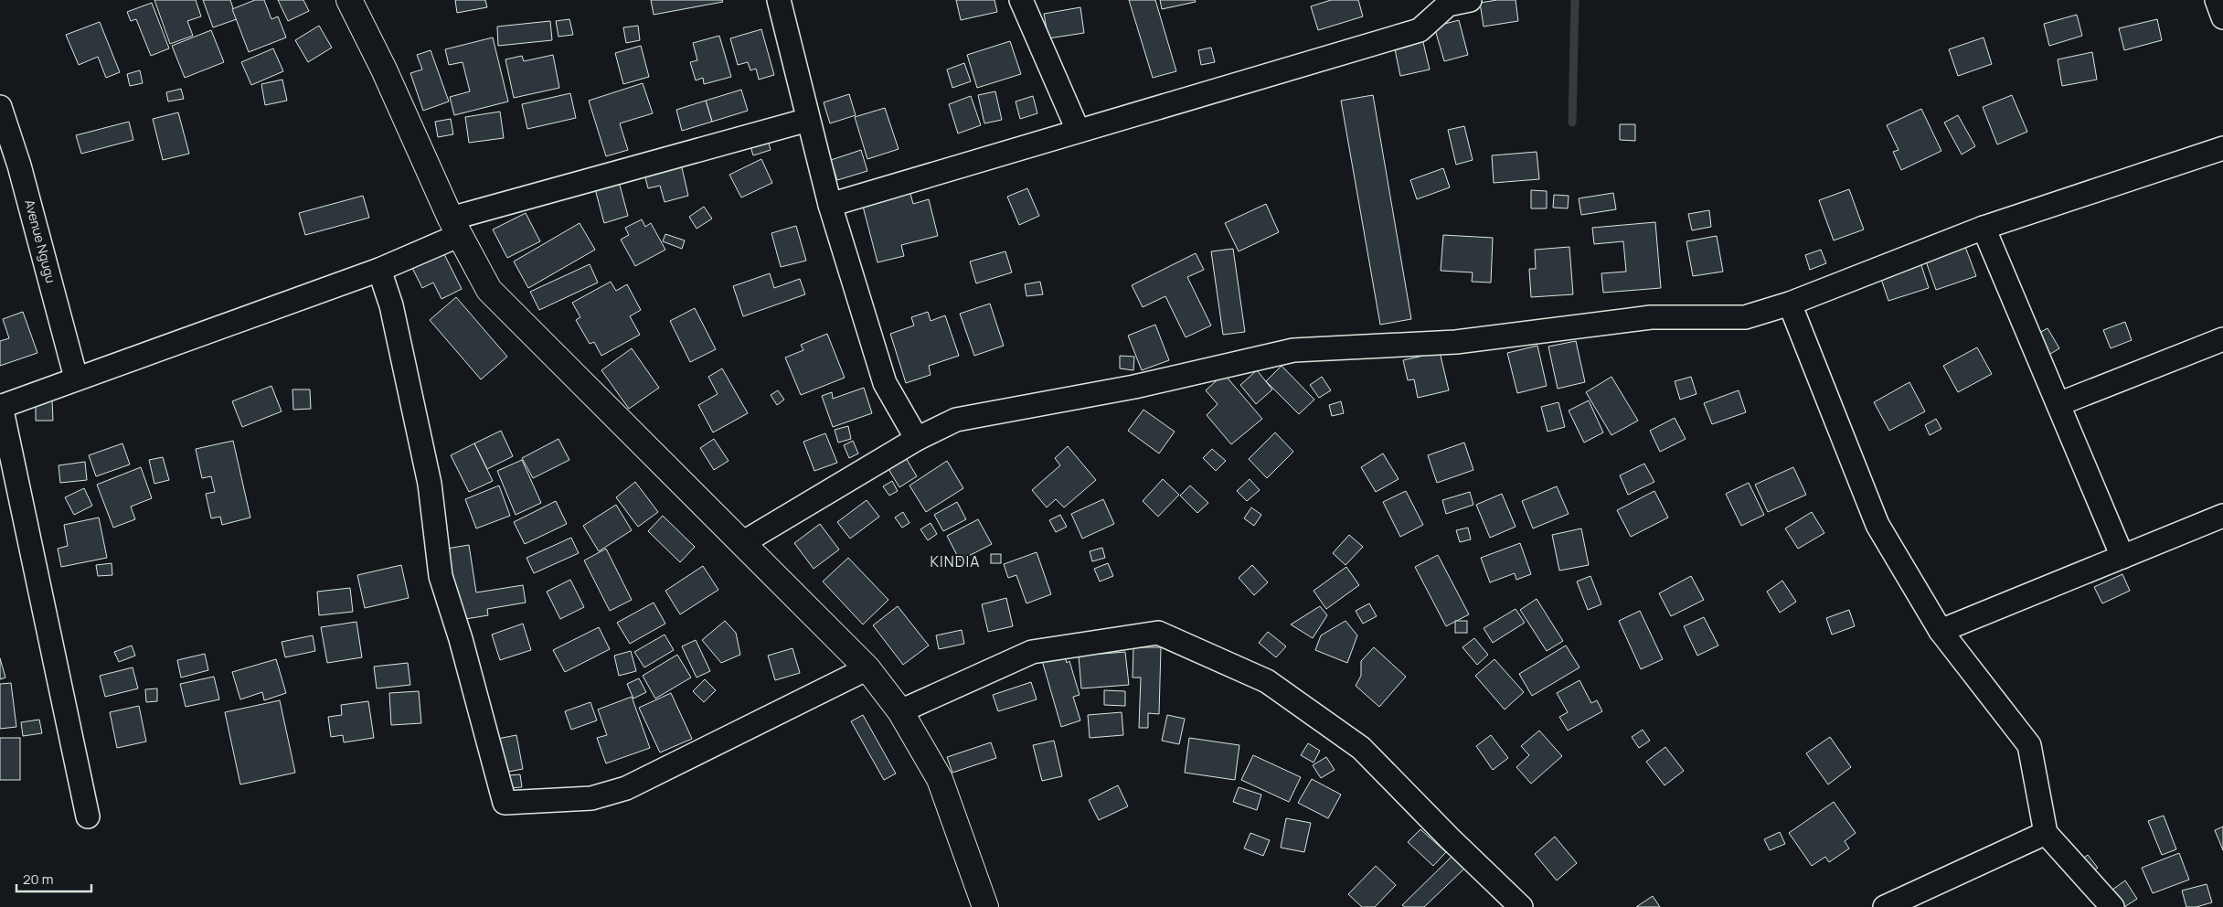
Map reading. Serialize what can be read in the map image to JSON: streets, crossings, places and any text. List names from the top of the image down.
{
  "streets": {
    "street": ["Avenue Ngugu"]
  },
  "districts": ["KINDIA"],
  "scale_bar": "20 m"
}
